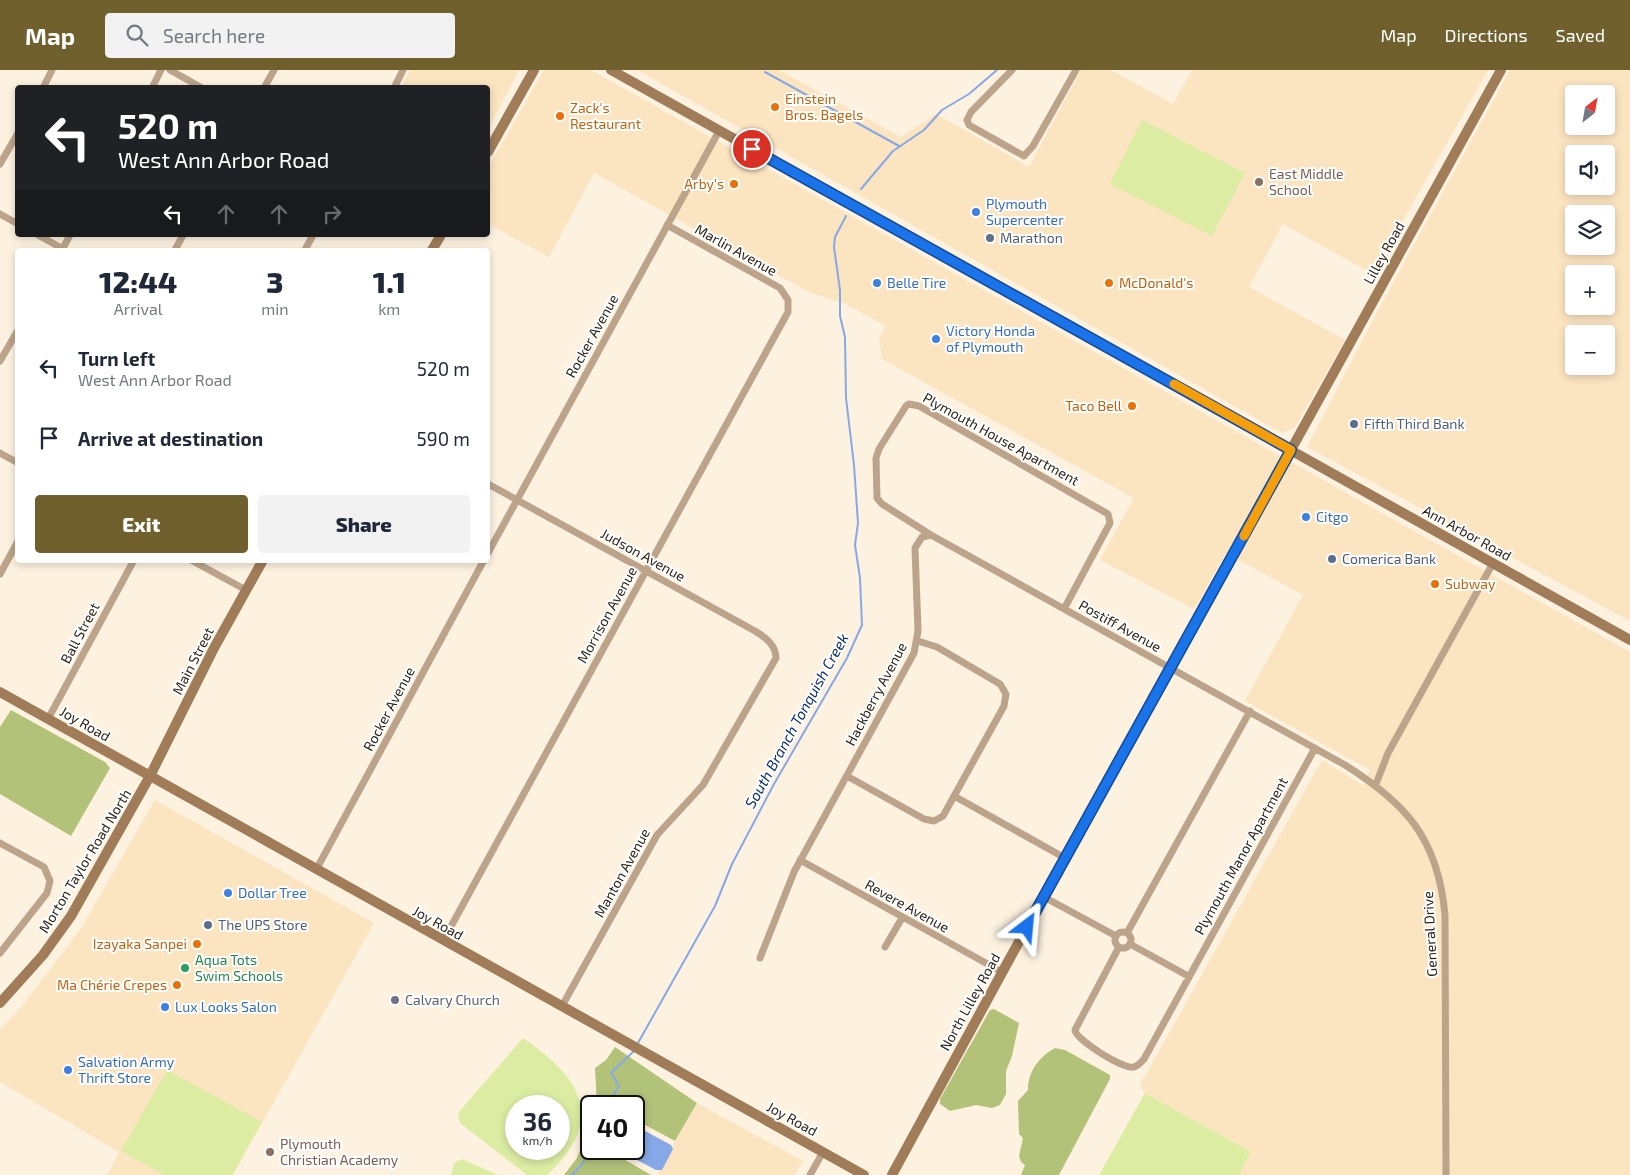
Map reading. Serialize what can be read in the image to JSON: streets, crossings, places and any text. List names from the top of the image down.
{
  "streets": {
    "street": [
      "Marlin Avenue",
      "Lilley Road",
      "Rocker Avenue",
      "Plymouth House Apartment",
      "Ann Arbor Road",
      "Judson Avenue",
      "Morrison Avenue",
      "Postiff Avenue",
      "Ball Street",
      "Main Street",
      "Hackberry Avenue",
      "Joy Road",
      "Plymouth Manor Apartment",
      "Morton Taylor Road North",
      "Manton Avenue",
      "Revere Avenue",
      "General Drive",
      "North Lilley Road"
    ]
  },
  "crossings": [
    ["Marlin Avenue", "Rocker Avenue"],
    ["Marlin Avenue", "Morrison Avenue"],
    ["Lilley Road", "Ann Arbor Road"],
    ["Lilley Road", "North Lilley Road"],
    ["Rocker Avenue", "Ann Arbor Road"],
    ["Rocker Avenue", "Judson Avenue"],
    ["Rocker Avenue", "Joy Road"],
    ["Plymouth House Apartment", "Postiff Avenue"],
    ["Plymouth House Apartment", "Hackberry Avenue"],
    ["Ann Arbor Road", "North Lilley Road"],
    ["Judson Avenue", "Morrison Avenue"],
    ["Judson Avenue", "Manton Avenue"],
    ["Morrison Avenue", "Joy Road"],
    ["Postiff Avenue", "Hackberry Avenue"],
    ["Postiff Avenue", "Plymouth Manor Apartment"],
    ["Postiff Avenue", "General Drive"],
    ["Postiff Avenue", "North Lilley Road"],
    ["Ball Street", "Joy Road"],
    ["Main Street", "Joy Road"],
    ["Main Street", "Morton Taylor Road North"],
    ["Hackberry Avenue", "Revere Avenue"],
    ["Joy Road", "Morton Taylor Road North"],
    ["Joy Road", "Manton Avenue"],
    ["Revere Avenue", "North Lilley Road"]
  ],
  "water": ["South Branch Tonquish Creek"],
  "places": [
    "Einstein Bros. Bagels",
    "Zack's Restaurant",
    "East Middle School",
    "Arby's",
    "Plymouth Supercenter",
    "Marathon",
    "Belle Tire",
    "McDonald's",
    "Victory Honda of Plymouth",
    "Taco Bell",
    "Fifth Third Bank",
    "Citgo",
    "Comerica Bank",
    "Subway",
    "Dollar Tree",
    "The UPS Store",
    "Izayaka Sanpei",
    "Aqua Tots Swim Schools",
    "Ma Chérie Crepes",
    "Calvary Church",
    "Lux Looks Salon",
    "Salvation Army Thrift Store",
    "Plymouth Christian Academy"
  ],
  "north": "top right",
  "page": {
    "header": "Map",
    "search": "Search here",
    "nav": ["Map", "Directions", "Saved"],
    "map_buttons": ["+", "−"],
    "turn": ["520 m", "West Ann Arbor Road"],
    "eta": [
      "12:44",
      "Arrival",
      "3",
      "min",
      "1.1",
      "km"
    ],
    "list": [
      {
        "name": "Turn left",
        "note": "West Ann Arbor Road",
        "value": "520 m"
      },
      {
        "name": "Arrive at destination",
        "value": "590 m"
      }
    ],
    "buttons": ["Exit", "Share"],
    "speed": "36 km/h",
    "limit": "40"
  }
}
